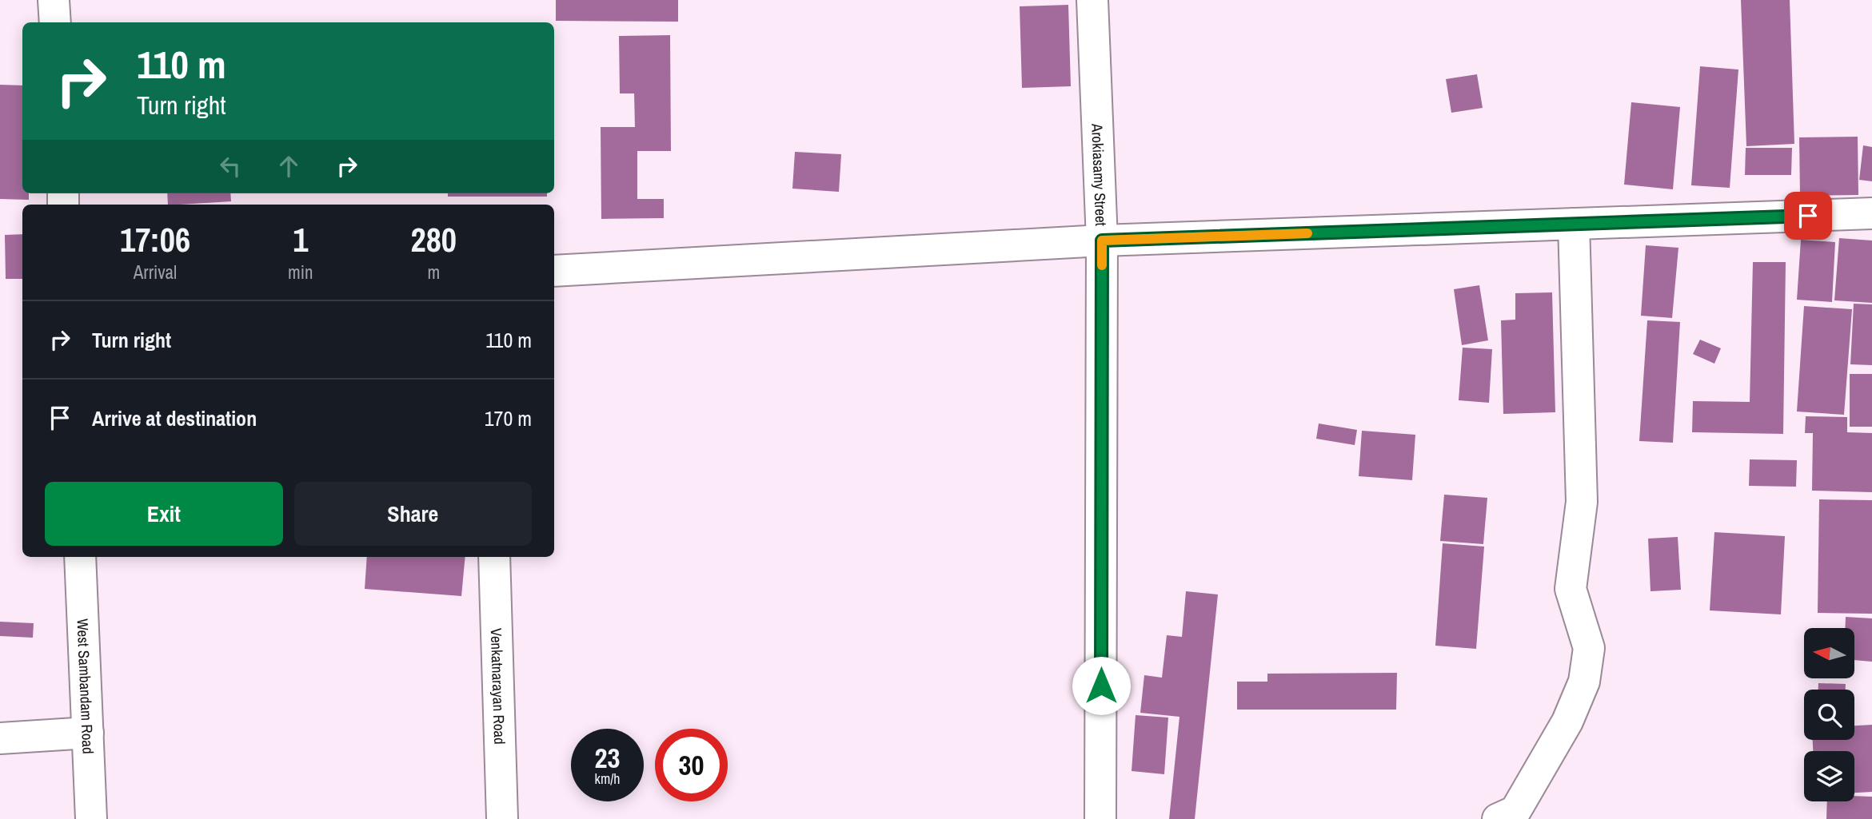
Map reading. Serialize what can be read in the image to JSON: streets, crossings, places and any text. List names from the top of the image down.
{
  "streets": {
    "street": ["Arokiasamy Street", "West Sambandam Road", "Venkatnarayan Road"]
  },
  "north": "left",
  "page": {
    "turn": ["110 m", "Turn right"],
    "eta": [
      "17:06",
      "Arrival",
      "1",
      "min",
      "280",
      "m"
    ],
    "list": [
      {
        "name": "Turn right",
        "value": "110 m"
      },
      {
        "name": "Arrive at destination",
        "value": "170 m"
      }
    ],
    "buttons": ["Exit", "Share"],
    "speed": "23 km/h",
    "limit": "30"
  }
}
